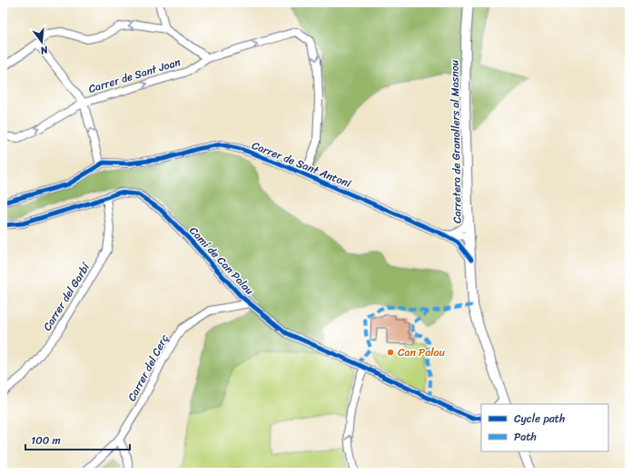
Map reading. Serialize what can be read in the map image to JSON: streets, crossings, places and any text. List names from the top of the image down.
{
  "streets": {
    "main road": ["Carretera de Granollers al Masnou"],
    "street": [
      "Carrer de Sant Joan",
      "Carrer de Sant Antoni",
      "Camí de Can Palau",
      "Carrer del Garbí",
      "Carrer del Cerç"
    ]
  },
  "crossings": [
    ["Carrer de Sant Joan", "Carrer de Sant Antoni"],
    ["Carretera de Granollers al Masnou", "Carrer de Sant Antoni"],
    ["Camí de Can Palau", "Carrer del Garbí"],
    ["Camí de Can Palau", "Carrer del Cerç"]
  ],
  "places": ["Can Palau"],
  "legend": ["Cycle path", "Path"],
  "scale_bar": "100 m",
  "north": "bottom"
}
